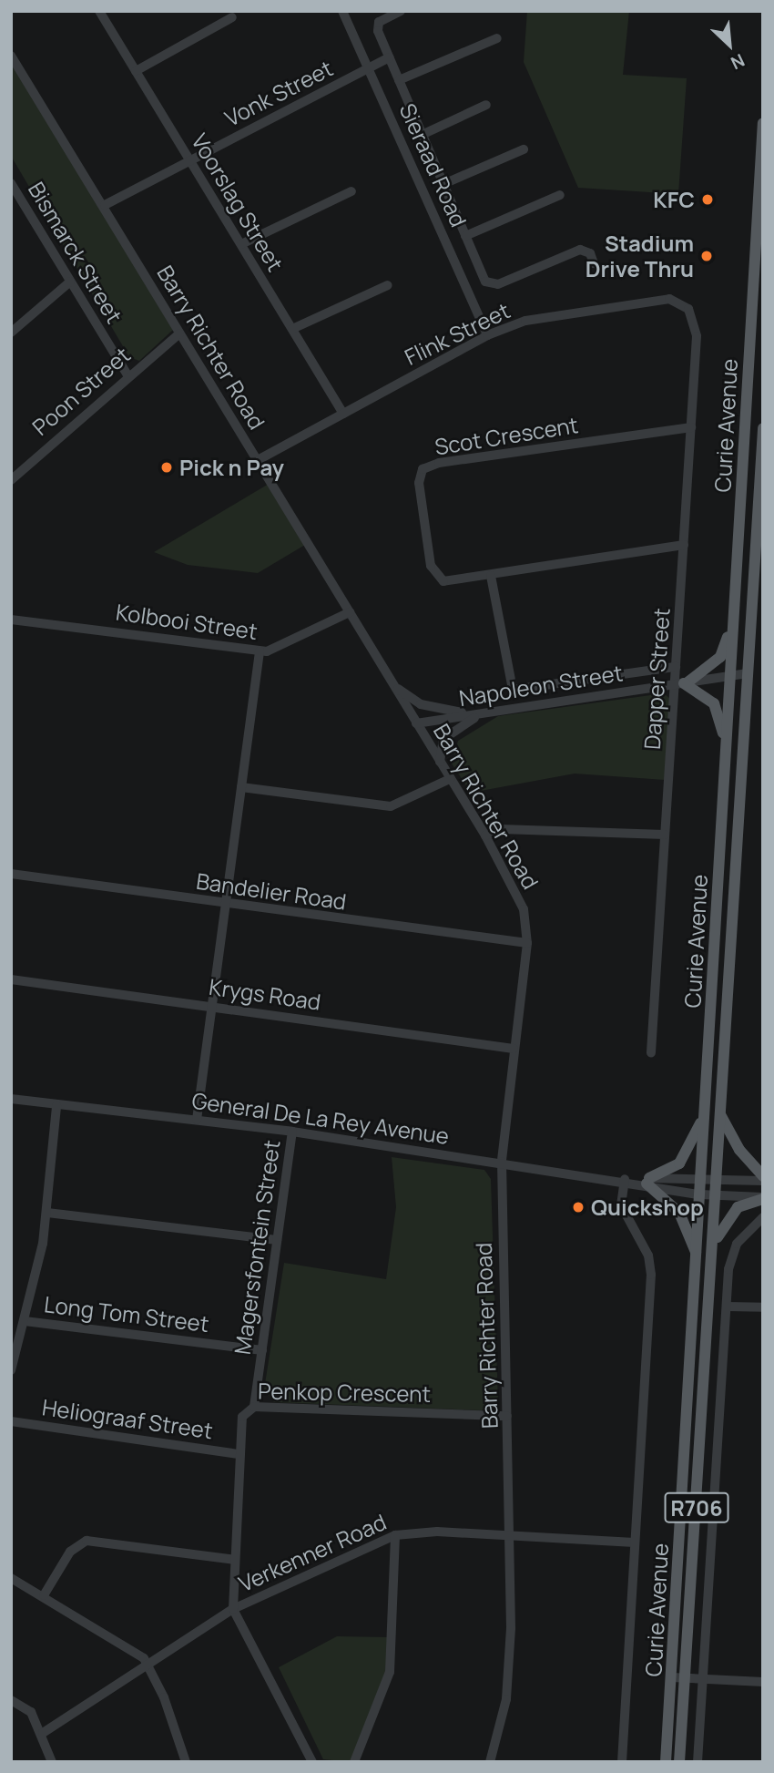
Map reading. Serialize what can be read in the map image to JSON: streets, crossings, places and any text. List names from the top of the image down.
{
  "streets": {
    "main road": ["Curie Avenue", "R706"],
    "street": [
      "Vonk Street",
      "Sieraad Road",
      "Voorslag Street",
      "Bismarck Street",
      "Flink Street",
      "Barry Richter Road",
      "Poon Street",
      "Scot Crescent",
      "Kolbooi Street",
      "Dapper Street",
      "Napoleon Street",
      "Bandelier Road",
      "Krygs Road",
      "General De La Rey Avenue",
      "Magersfontein Street",
      "Long Tom Street",
      "Penkop Crescent",
      "Heliograaf Street",
      "Verkenner Road"
    ]
  },
  "crossings": [
    ["Vonk Street", "Sieraad Road"],
    ["Vonk Street", "Voorslag Street"],
    ["Vonk Street", "Barry Richter Road"],
    ["Sieraad Road", "Flink Street"],
    ["Voorslag Street", "Flink Street"],
    ["Bismarck Street", "Poon Street"],
    ["Flink Street", "Barry Richter Road"],
    ["Flink Street", "Dapper Street"],
    ["Barry Richter Road", "Poon Street"],
    ["Barry Richter Road", "Kolbooi Street"],
    ["Barry Richter Road", "Napoleon Street"],
    ["Barry Richter Road", "Bandelier Road"],
    ["Barry Richter Road", "Krygs Road"],
    ["Barry Richter Road", "General De La Rey Avenue"],
    ["Barry Richter Road", "Penkop Crescent"],
    ["Barry Richter Road", "Verkenner Road"],
    ["Curie Avenue", "Napoleon Street"],
    ["Curie Avenue", "General De La Rey Avenue"],
    ["Curie Avenue", "Verkenner Road"],
    ["Scot Crescent", "Dapper Street"],
    ["Scot Crescent", "Napoleon Street"],
    ["Dapper Street", "Napoleon Street"],
    ["General De La Rey Avenue", "Magersfontein Street"],
    ["Magersfontein Street", "Long Tom Street"],
    ["Magersfontein Street", "Penkop Crescent"],
    ["Penkop Crescent", "Heliograaf Street"],
    ["Penkop Crescent", "Verkenner Road"]
  ],
  "places": [
    "KFC",
    "Stadium Drive Thru",
    "Pick n Pay",
    "Quickshop"
  ],
  "north": "bottom right"
}
